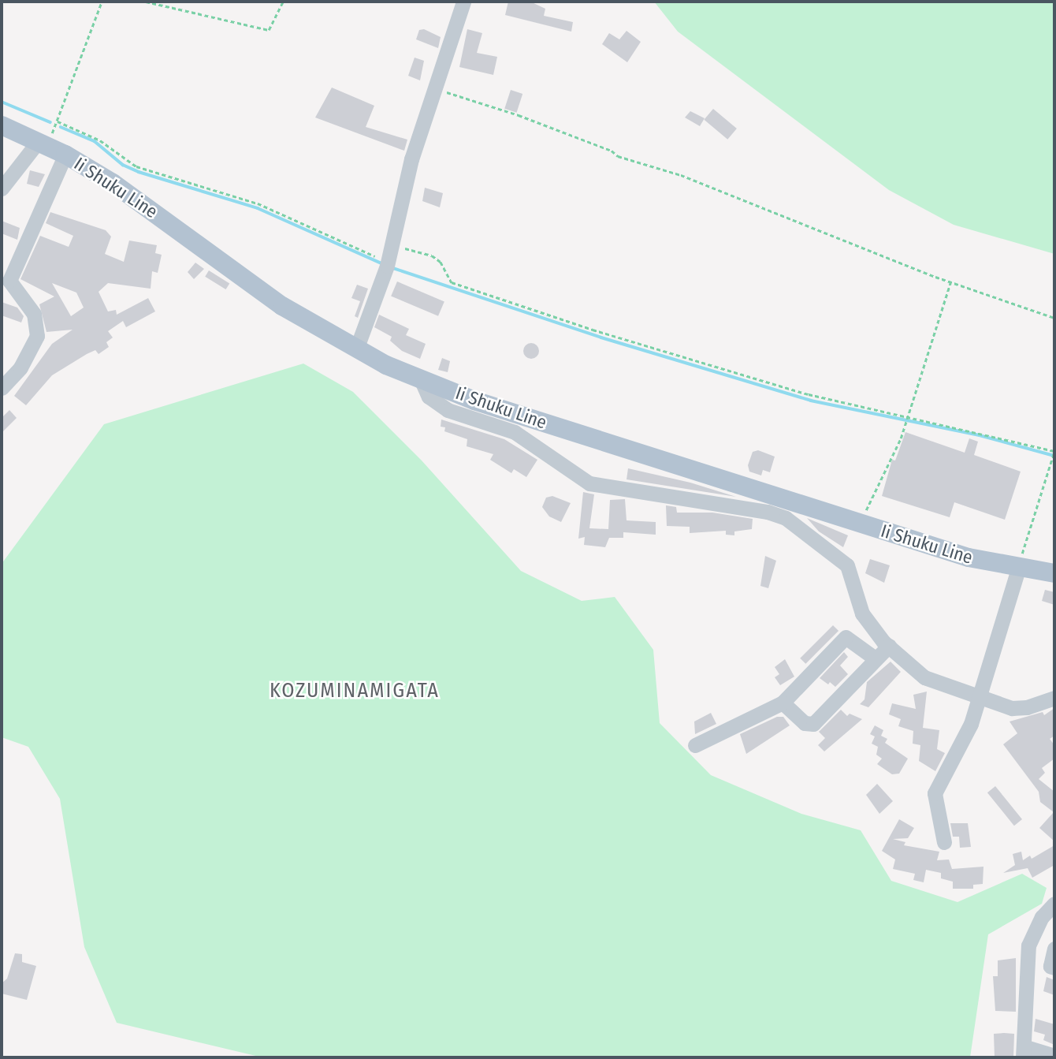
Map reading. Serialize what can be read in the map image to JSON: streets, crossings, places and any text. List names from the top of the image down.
{
  "streets": {
    "main road": ["Ii Shuku Line"]
  },
  "districts": ["KOZUMINAMIGATA"]
}
